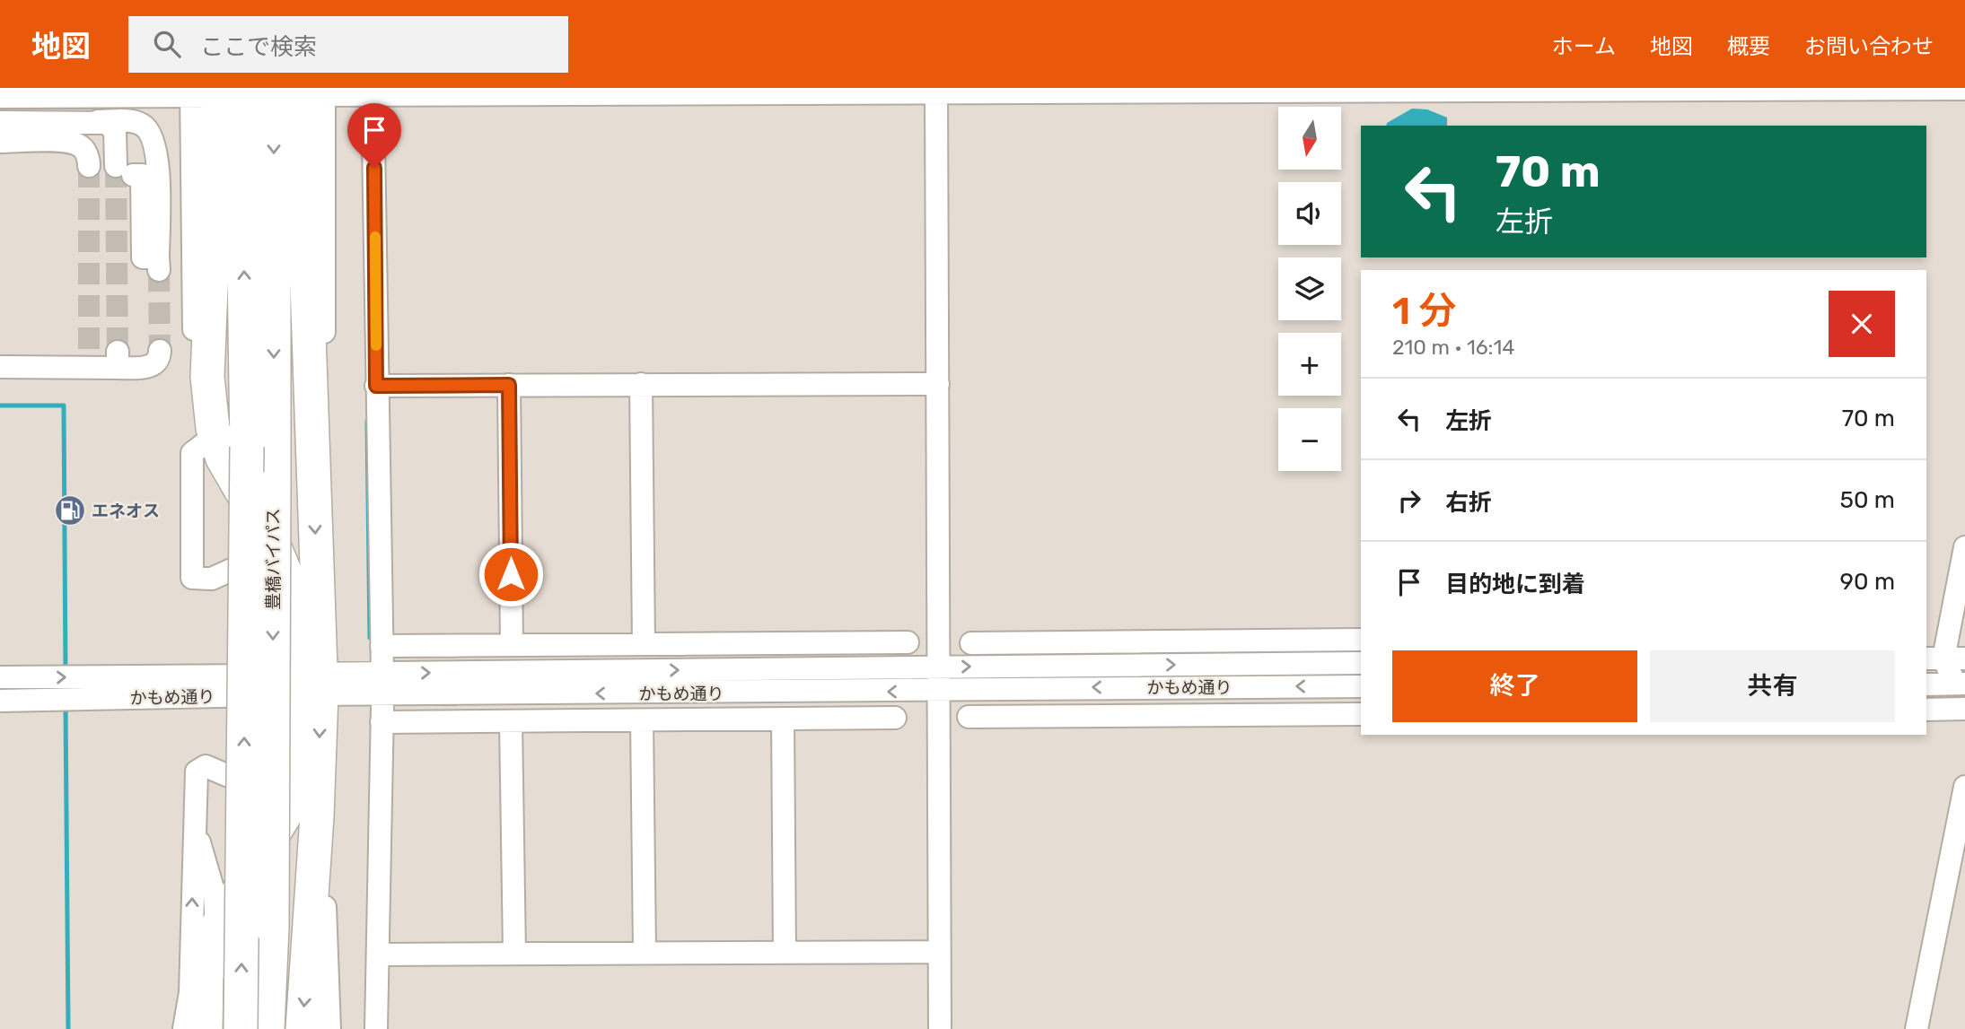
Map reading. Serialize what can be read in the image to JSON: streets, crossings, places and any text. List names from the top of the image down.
{
  "streets": {
    "highway": ["豊橋バイパス"],
    "street": ["かもめ通り"]
  },
  "places": {
    "fuel station": ["エネオス"]
  },
  "north": "bottom",
  "page": {
    "header": "地図",
    "search": "ここで検索",
    "nav": [
      "ホーム",
      "地図",
      "概要",
      "お問い合わせ"
    ],
    "map_buttons": ["+", "−"],
    "turn": ["70 m", "左折"],
    "heading": ["1 分", "210 m · 16:14"],
    "list": [
      {
        "name": "左折",
        "value": "70 m"
      },
      {
        "name": "右折",
        "value": "50 m"
      },
      {
        "name": "目的地に到着",
        "value": "90 m"
      }
    ],
    "buttons": ["終了", "共有"]
  }
}
